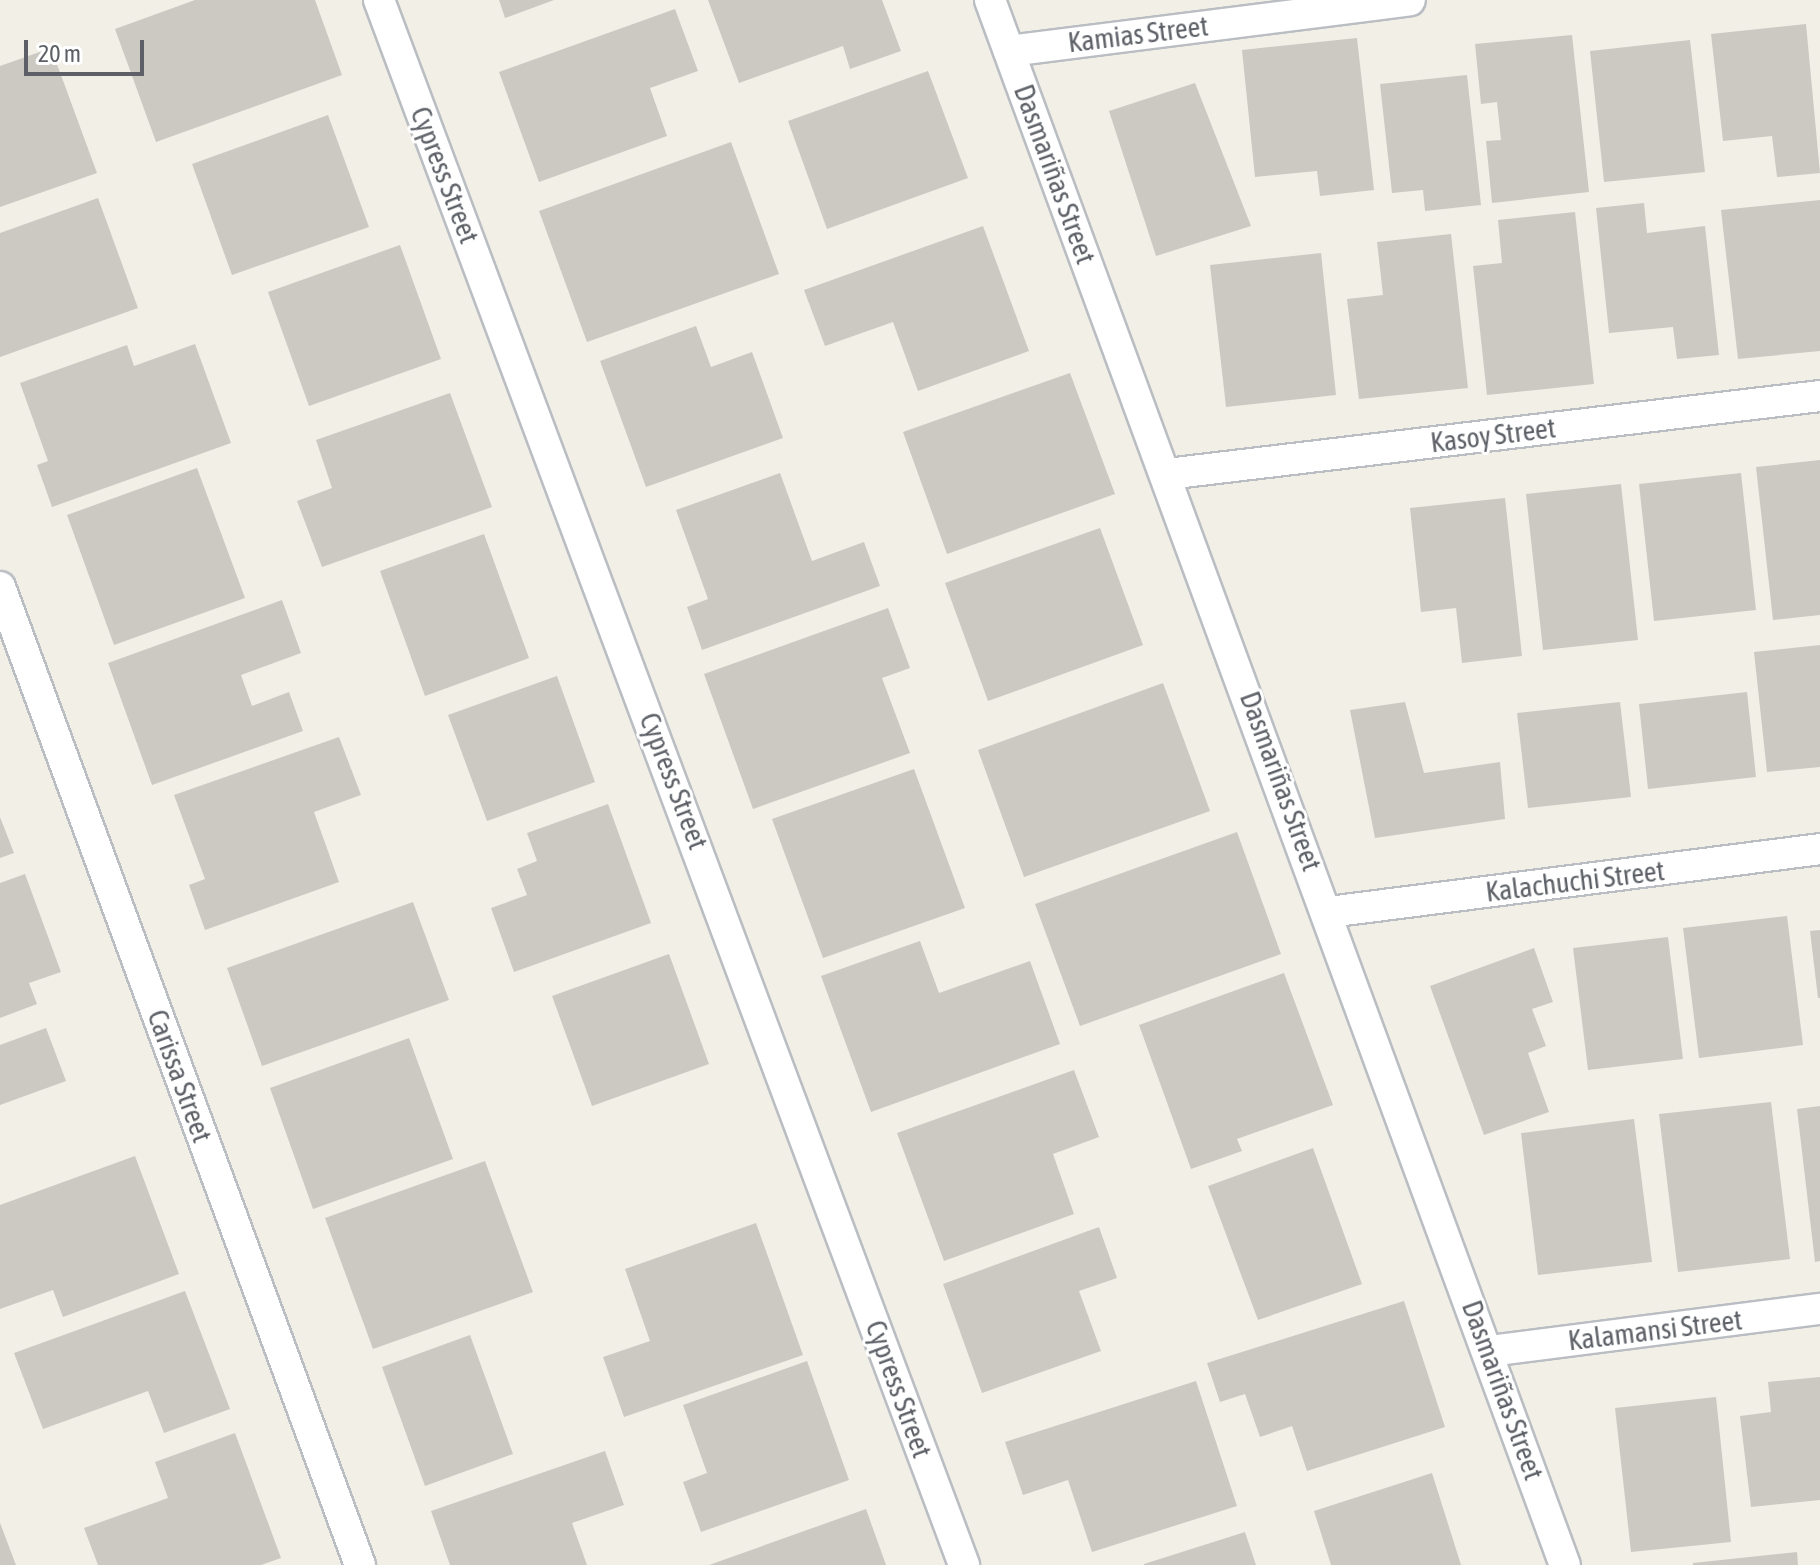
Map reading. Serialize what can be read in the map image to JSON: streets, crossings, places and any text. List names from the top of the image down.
{
  "streets": {
    "street": [
      "Kamias Street",
      "Dasmariñas Street",
      "Cypress Street",
      "Kasoy Street",
      "Kalachuchi Street",
      "Carissa Street",
      "Kalamansi Street"
    ]
  },
  "crossings": [
    ["Kamias Street", "Dasmariñas Street"],
    ["Dasmariñas Street", "Kasoy Street"],
    ["Dasmariñas Street", "Kalachuchi Street"],
    ["Dasmariñas Street", "Kalamansi Street"]
  ],
  "scale_bar": "20 m"
}
